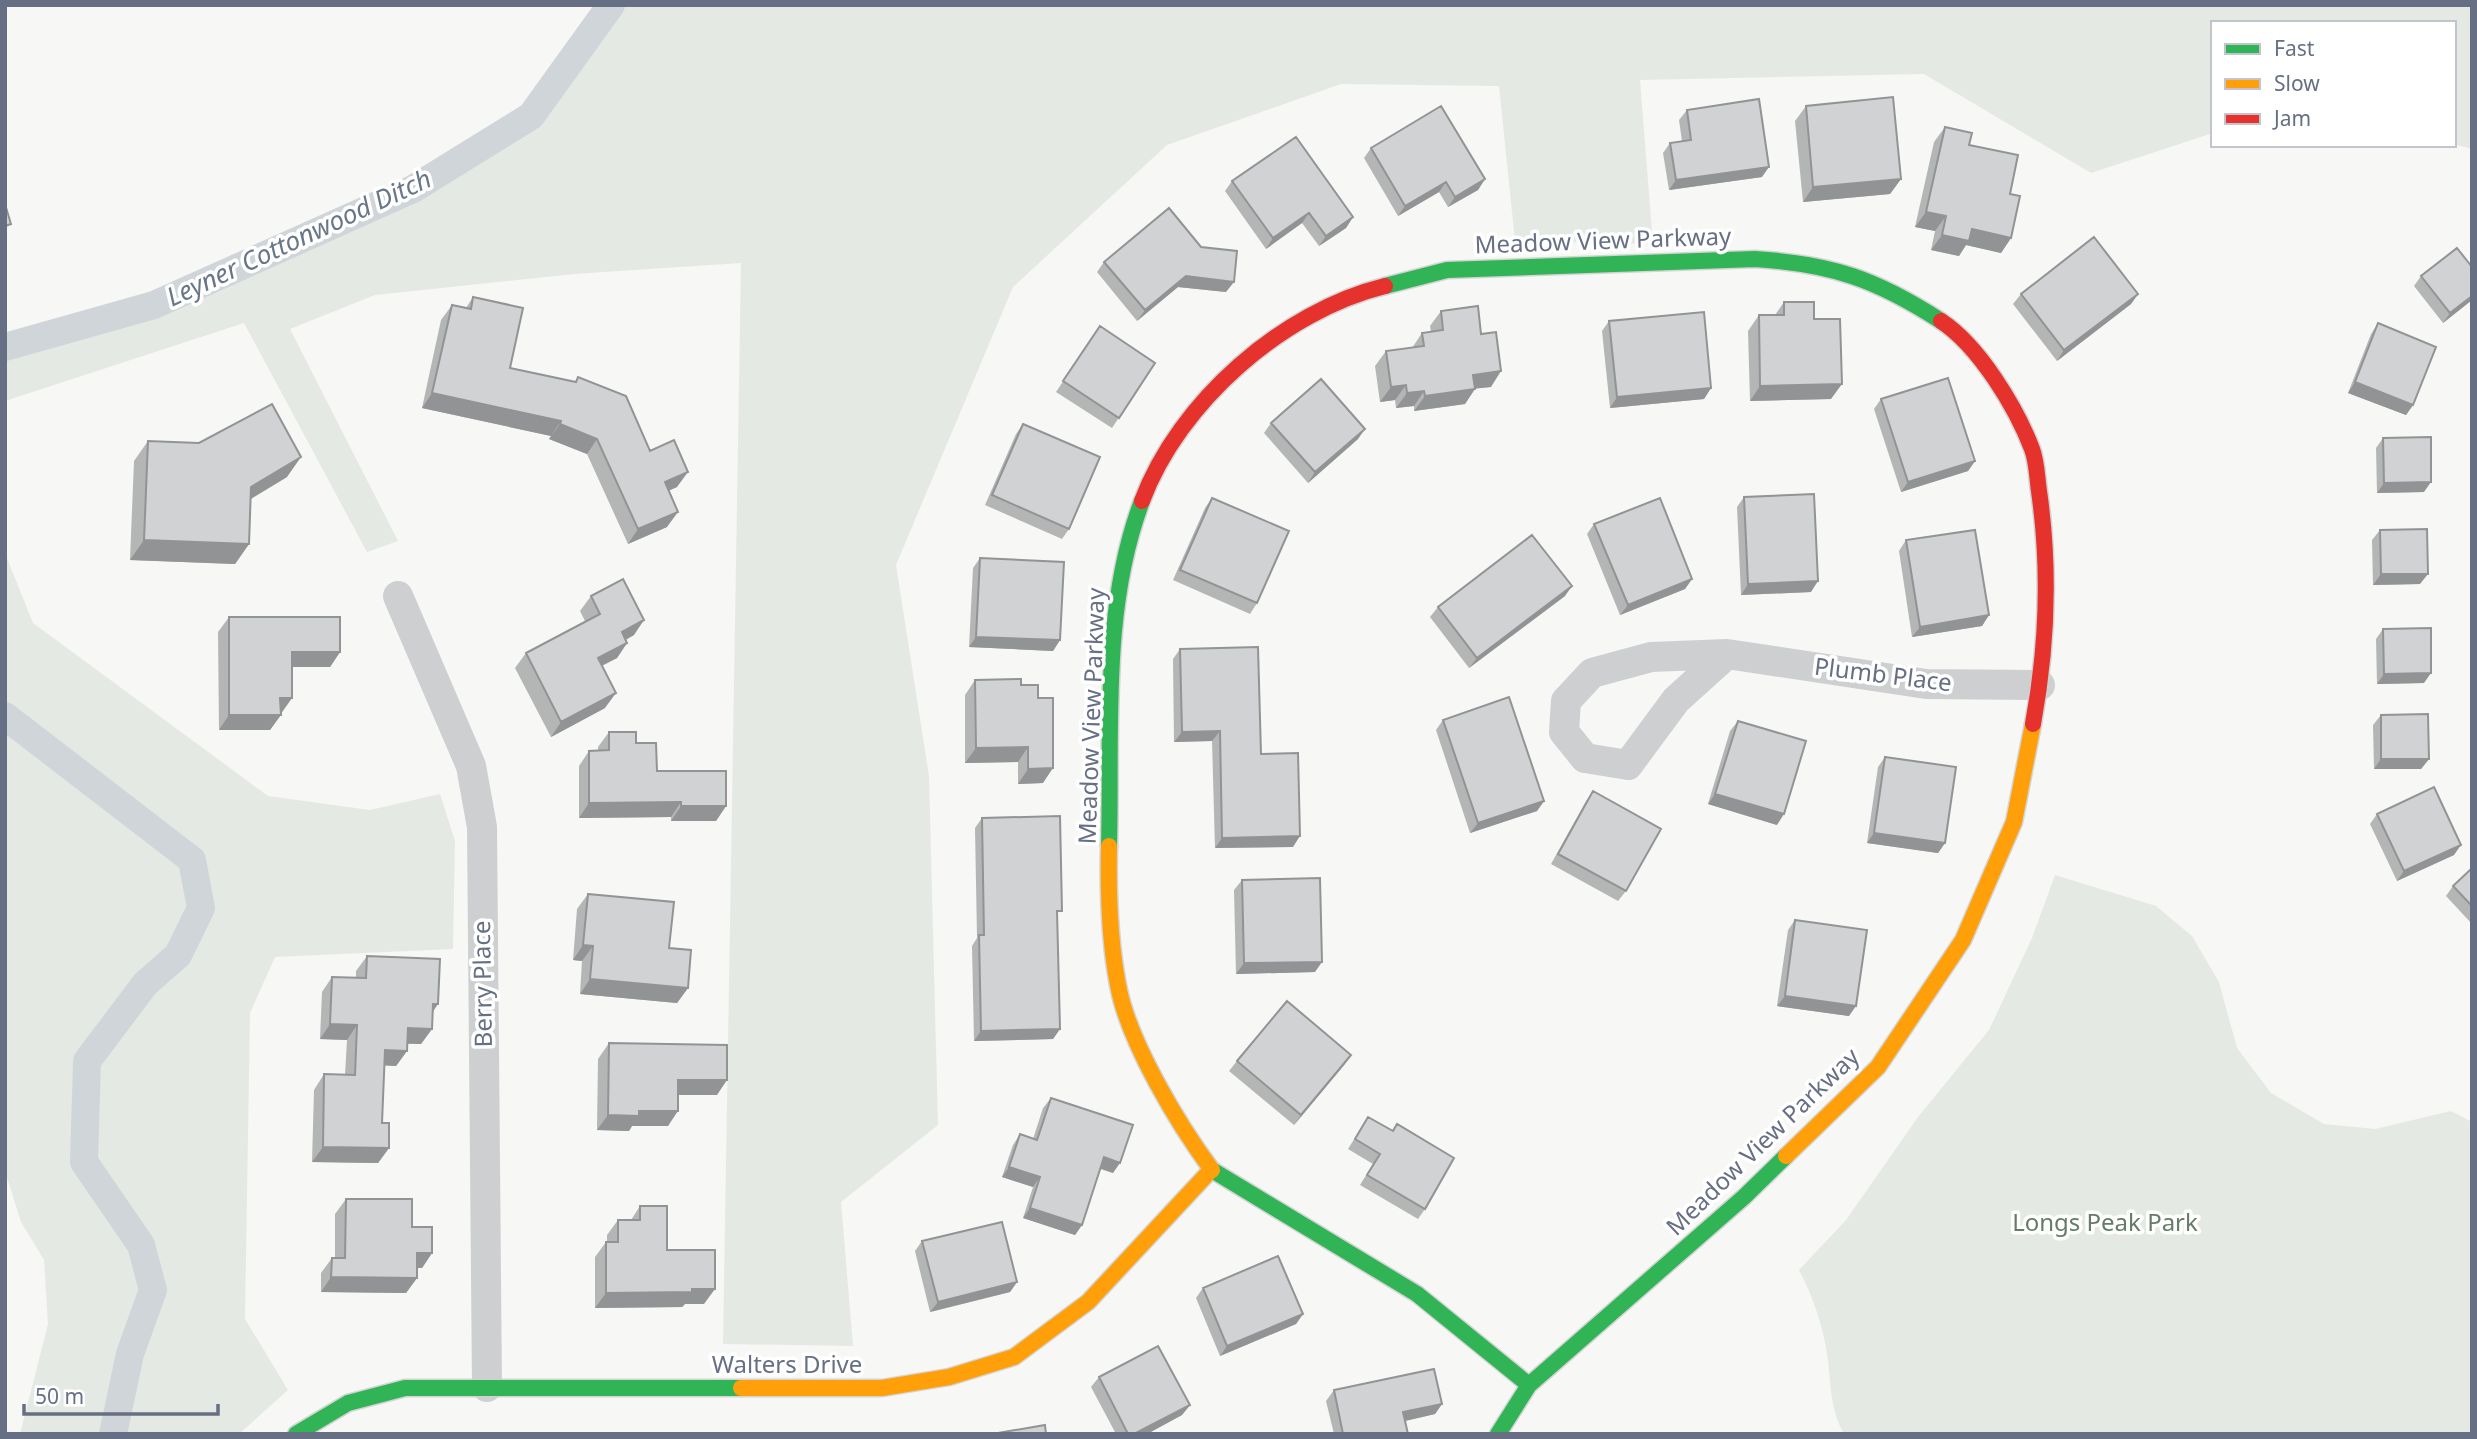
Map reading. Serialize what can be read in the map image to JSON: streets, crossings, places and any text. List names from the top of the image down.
{
  "streets": {
    "street": [
      "Meadow View Parkway",
      "Plumb Place",
      "Berry Place",
      "Walters Drive"
    ]
  },
  "crossings": [
    ["Meadow View Parkway", "Plumb Place"],
    ["Meadow View Parkway", "Walters Drive"],
    ["Berry Place", "Walters Drive"]
  ],
  "water": ["Leyner Cottonwood Ditch"],
  "parks": ["Longs Peak Park"],
  "legend": ["Fast", "Slow", "Jam"],
  "scale_bar": "50 m"
}
